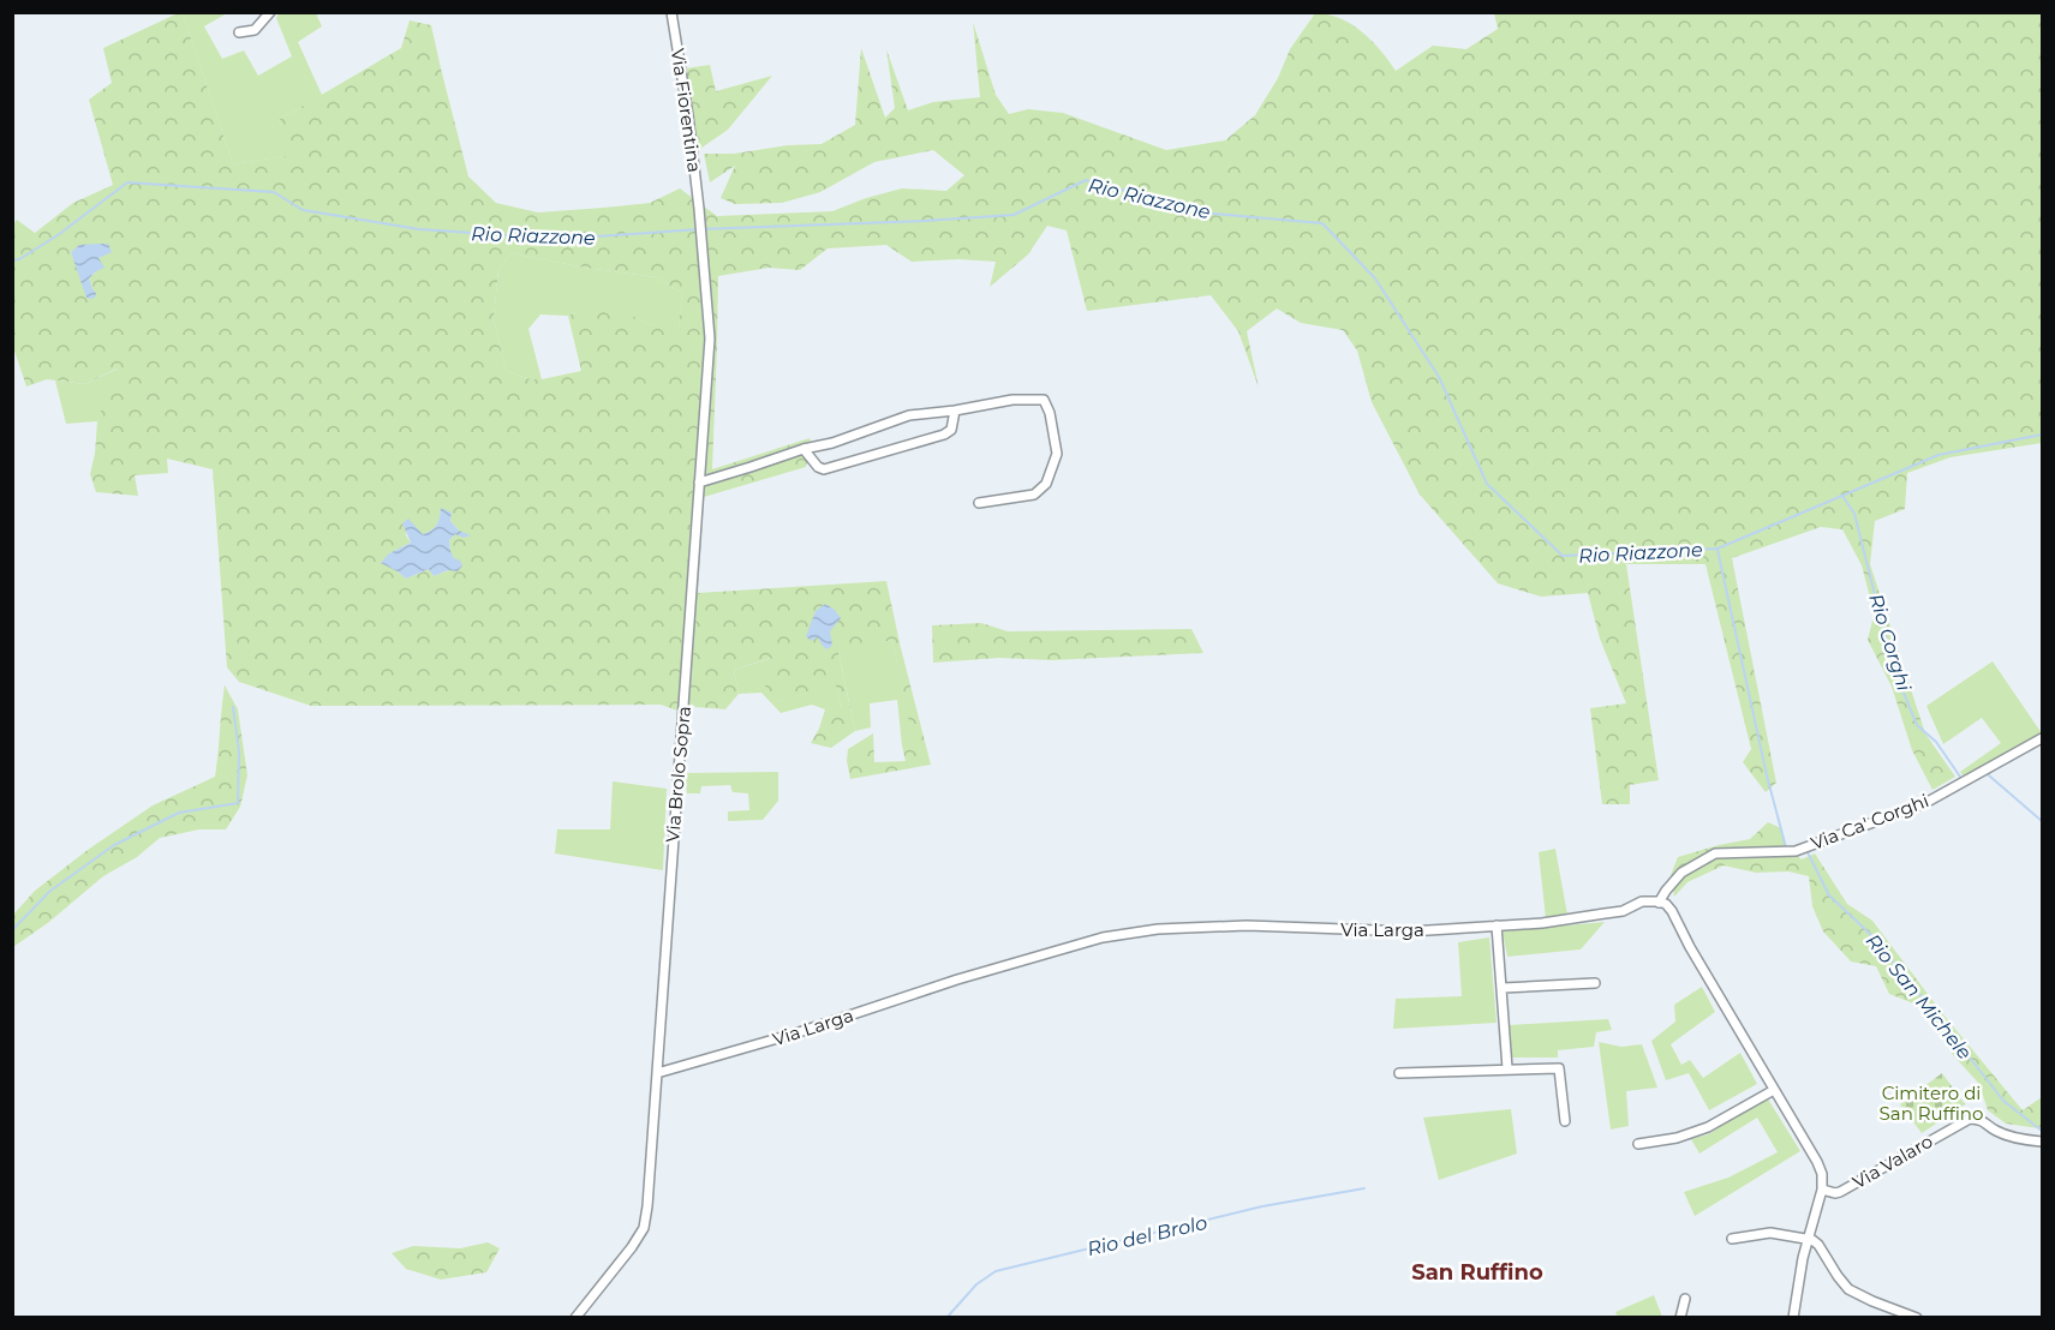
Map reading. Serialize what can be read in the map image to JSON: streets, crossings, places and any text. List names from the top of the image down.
{
  "streets": {
    "street": [
      "Via Fiorentina",
      "Via Brolo Sopra",
      "Via Ca' Corghi",
      "Via Larga",
      "Via Valaro"
    ]
  },
  "crossings": [
    ["Via Fiorentina", "Via Brolo Sopra"],
    ["Via Brolo Sopra", "Via Larga"],
    ["Via Ca' Corghi", "Via Larga"]
  ],
  "districts": ["San Ruffino"],
  "water": [
    "Rio Riazzone",
    "Rio Corghi",
    "Rio San Michele",
    "Rio del Brolo"
  ],
  "parks": ["Cimitero di San Ruffino"]
}
